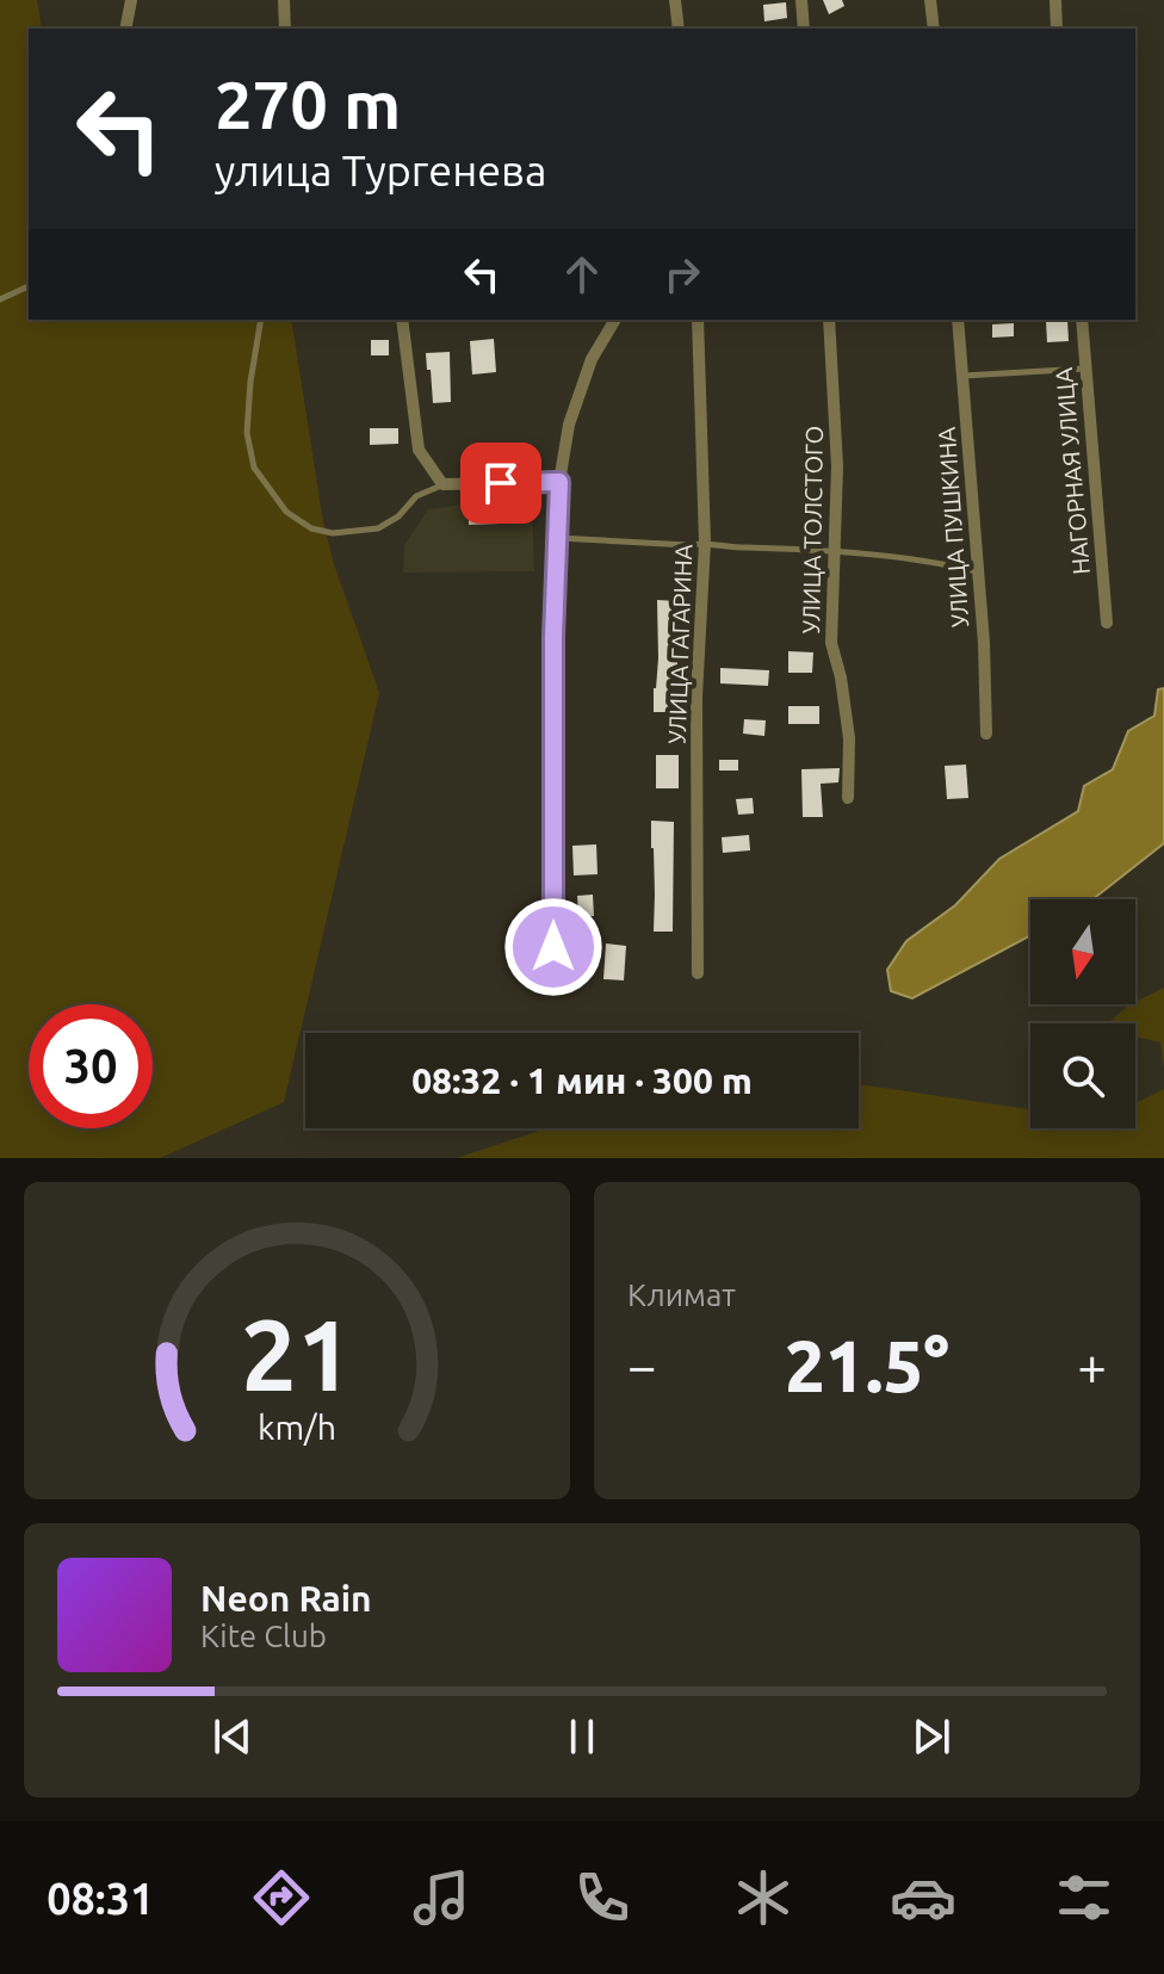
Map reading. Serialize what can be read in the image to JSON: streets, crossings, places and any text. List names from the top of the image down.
{
  "streets": {
    "street": [
      "НАГОРНАЯ УЛИЦА",
      "УЛИЦА ПУШКИНА",
      "УЛИЦА ТОЛСТОГО",
      "УЛИЦА ГАГАРИНА"
    ]
  },
  "north": "bottom",
  "page": {
    "turn": ["270 m", "улица Тургенева"],
    "limit": "30",
    "trip": "08:32 · 1 мин · 300 m",
    "tile": "Климат",
    "heat": ["−", "21.5°", "+"],
    "song": ["Neon Rain", "Kite Club"],
    "tabs": "08:31",
    "gauge": ["21", "km/h"]
  }
}
